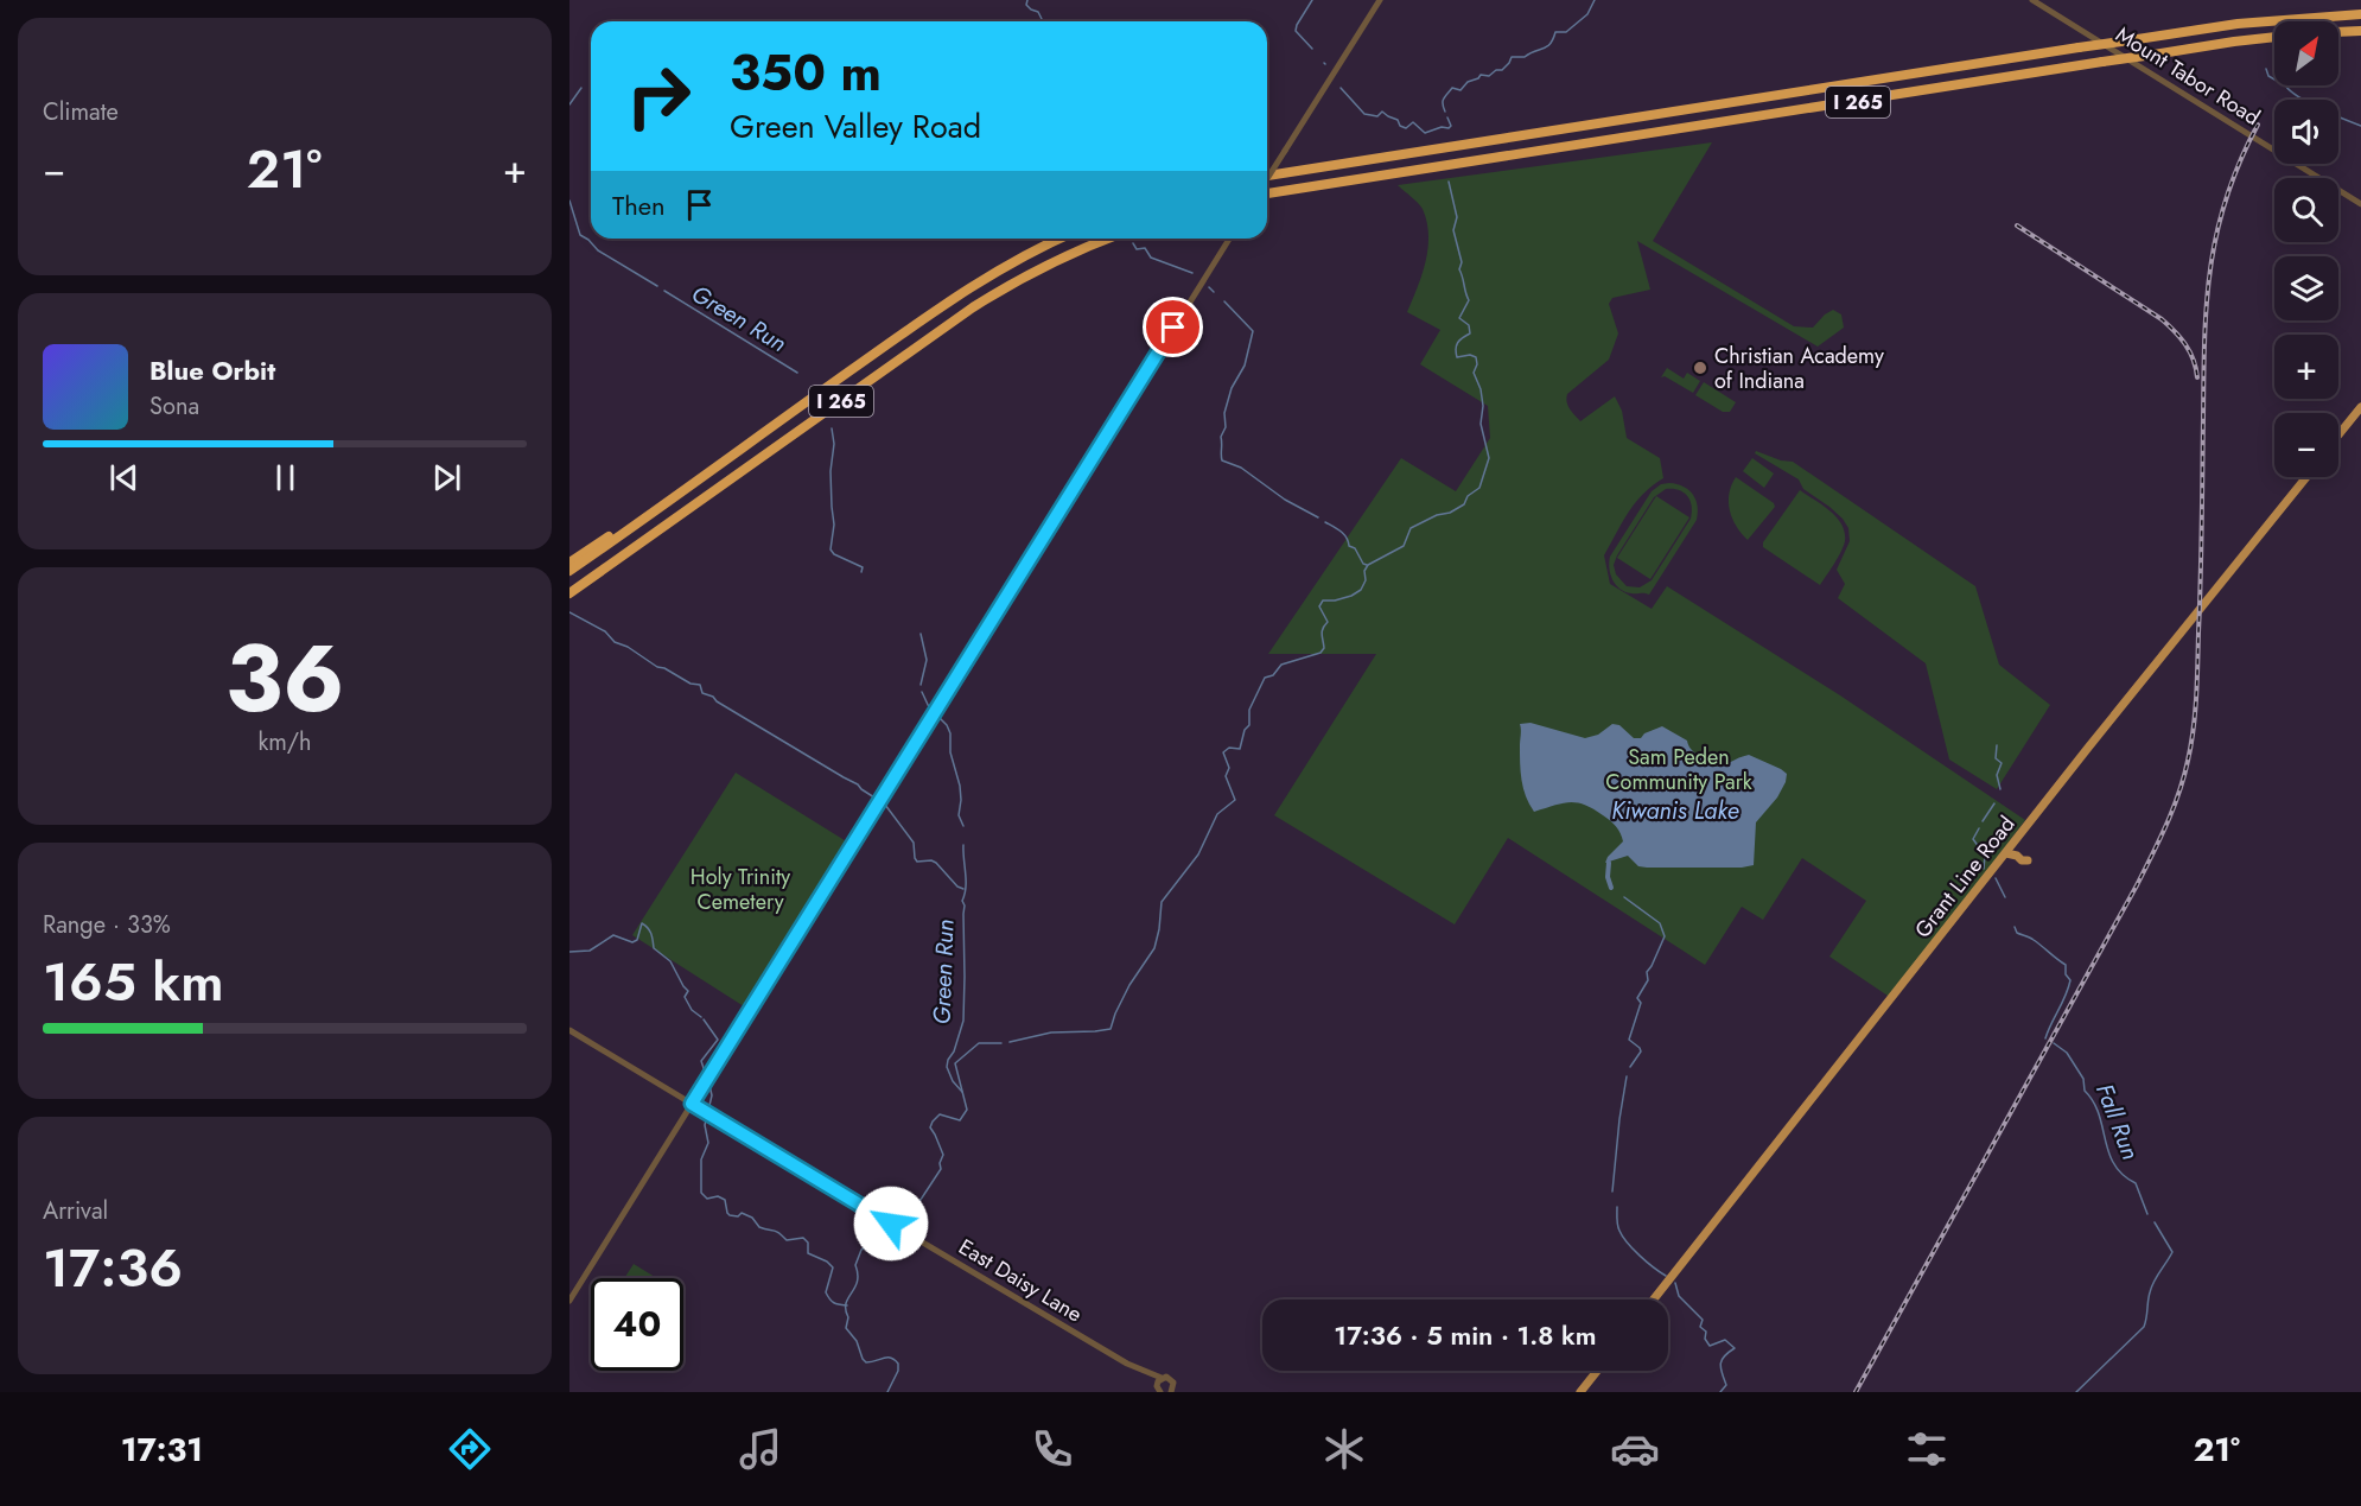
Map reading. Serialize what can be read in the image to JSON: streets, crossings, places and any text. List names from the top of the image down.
{
  "streets": {
    "highway": ["I 265"],
    "main road": ["Grant Line Road"],
    "street": ["Mount Tabor Road", "East Daisy Lane"]
  },
  "water": ["Green Run", "Kiwanis Lake", "Fall Run"],
  "parks": ["Sam Peden Community Park", "Holy Trinity Cemetery"],
  "places": ["Christian Academy of Indiana"],
  "north": "top right",
  "page": {
    "tile": [
      "Climate",
      ["36", "km/h"],
      ["Range · 33%", "165 km"],
      ["Arrival", "17:36"]
    ],
    "map_buttons": ["+", "−"],
    "turn": ["350 m", "Green Valley Road"],
    "heat": ["−", "21°", "+"],
    "then": "Then",
    "song": ["Blue Orbit", "Sona"],
    "limit": "40",
    "trip": "17:36 · 5 min · 1.8 km",
    "tabs": ["17:31", "21°"]
  }
}
